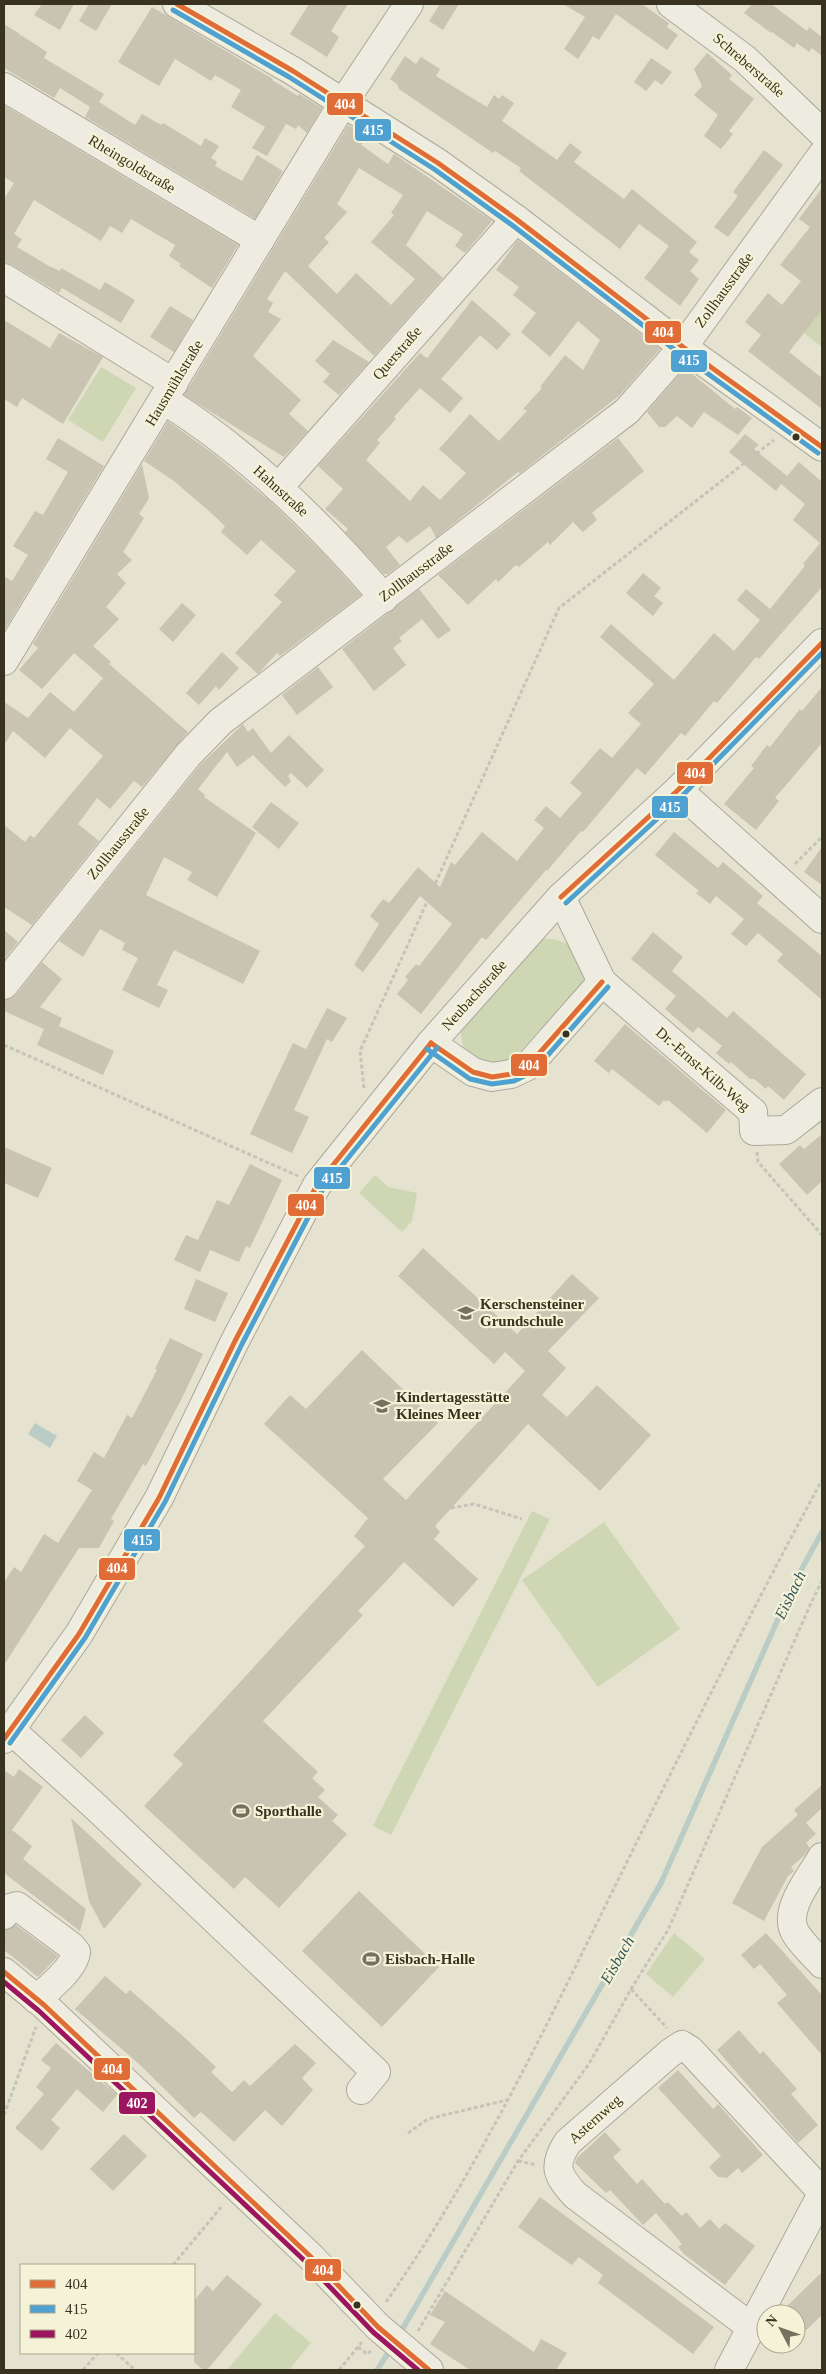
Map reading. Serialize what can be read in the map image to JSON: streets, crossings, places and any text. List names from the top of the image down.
{
  "streets": {
    "street": [
      "Schreberstraße",
      "Rheingoldstraße",
      "Zollhausstraße",
      "Querstraße",
      "Hausmühlstraße",
      "Hahnstraße",
      "Neubachstraße",
      "Dr.-Ernst-Kilb-Weg",
      "Asternweg"
    ]
  },
  "crossings": [
    ["Rheingoldstraße", "Hausmühlstraße"],
    ["Zollhausstraße", "Hahnstraße"],
    ["Querstraße", "Hahnstraße"],
    ["Hausmühlstraße", "Hahnstraße"],
    ["Neubachstraße", "Dr.-Ernst-Kilb-Weg"]
  ],
  "water": ["Eisbach"],
  "places": {
    "school or university": ["Kerschensteiner Grundschule", "Kindertagesstätte Kleines Meer"],
    "sports": ["Sporthalle", "Eisbach-Halle"]
  },
  "lines": ["transit line 404", "transit line 415", "transit line 402"],
  "legend": ["404", "415", "402"],
  "north": "top left"
}
